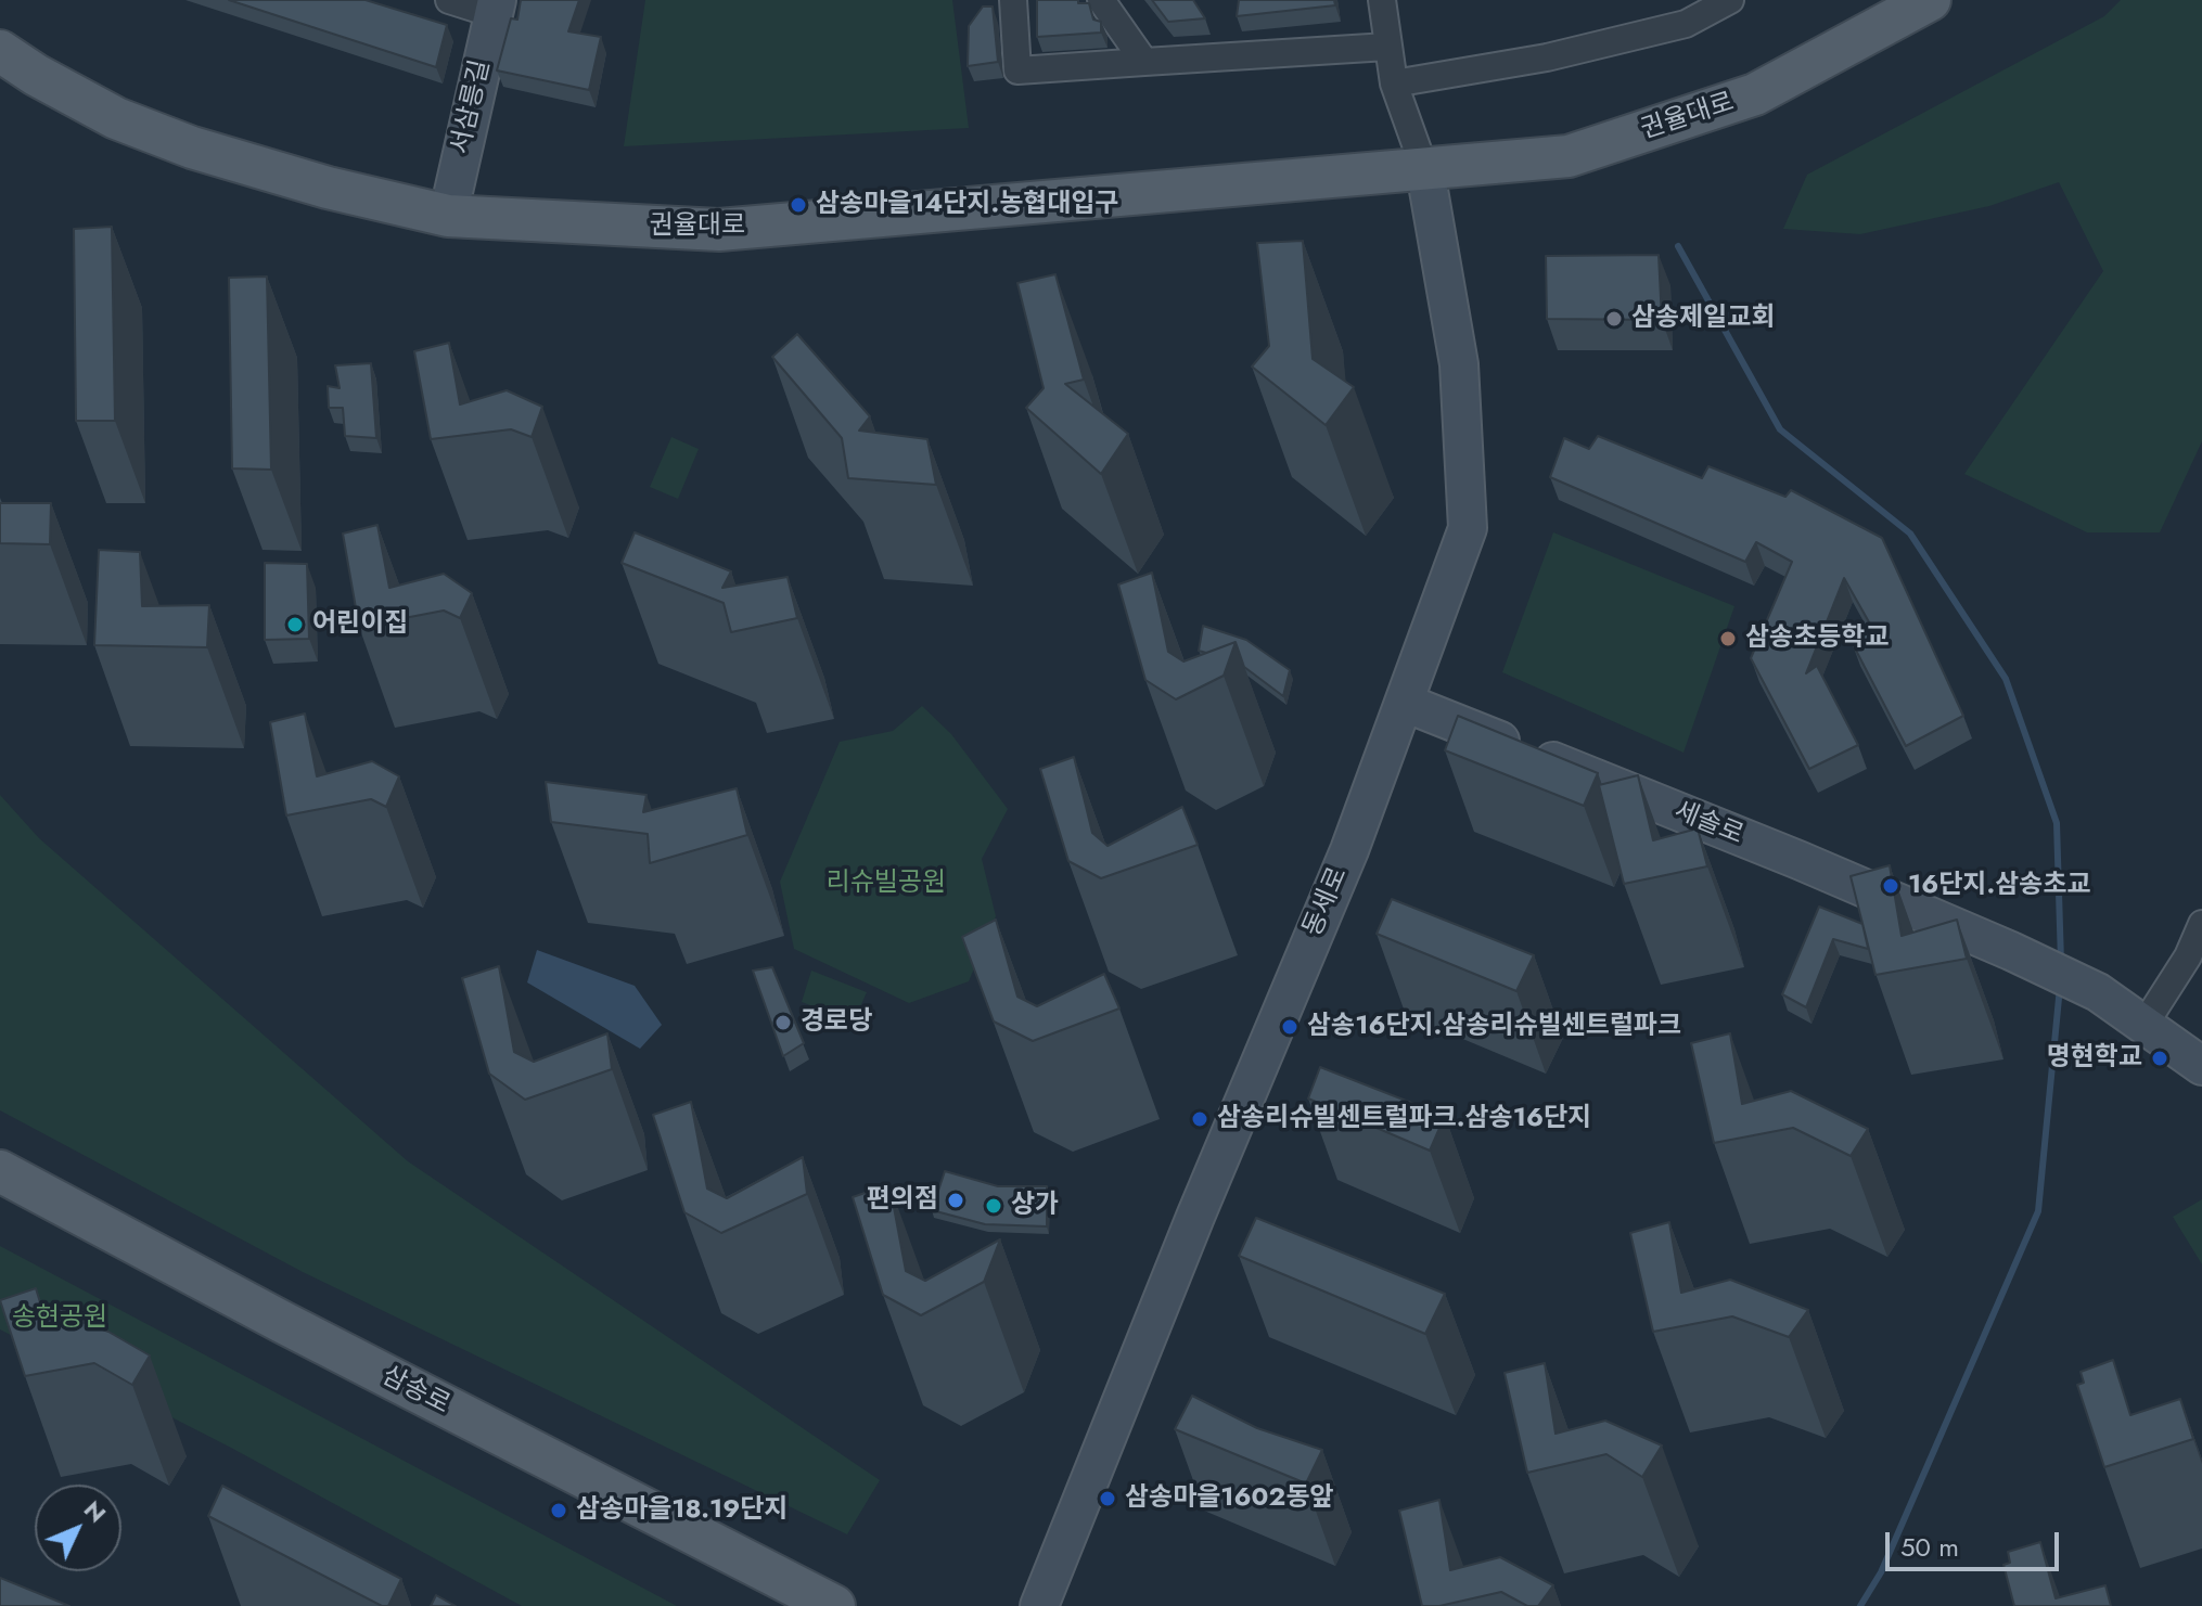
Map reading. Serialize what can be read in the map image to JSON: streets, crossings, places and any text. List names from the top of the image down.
{
  "streets": {
    "main road": [
      "서삼릉길",
      "권율대로",
      "세솔로",
      "동세로",
      "삼송로"
    ]
  },
  "crossings": [
    ["서삼릉길", "권율대로"],
    ["권율대로", "동세로"],
    ["세솔로", "동세로"]
  ],
  "parks": ["리슈빌공원", "송현공원"],
  "places": [
    "삼송마을14단지.농협대입구",
    "삼송제일교회",
    "어린이집",
    "삼송초등학교",
    "16단지.삼송초교",
    "경로당",
    "삼송16단지.삼송리슈빌센트럴파크",
    "명현학교",
    "삼송리슈빌센트럴파크.삼송16단지",
    "편의점",
    "상가",
    "삼송마을1602동앞",
    "삼송마을18.19단지"
  ],
  "scale_bar": "50 m",
  "north": "top right"
}
